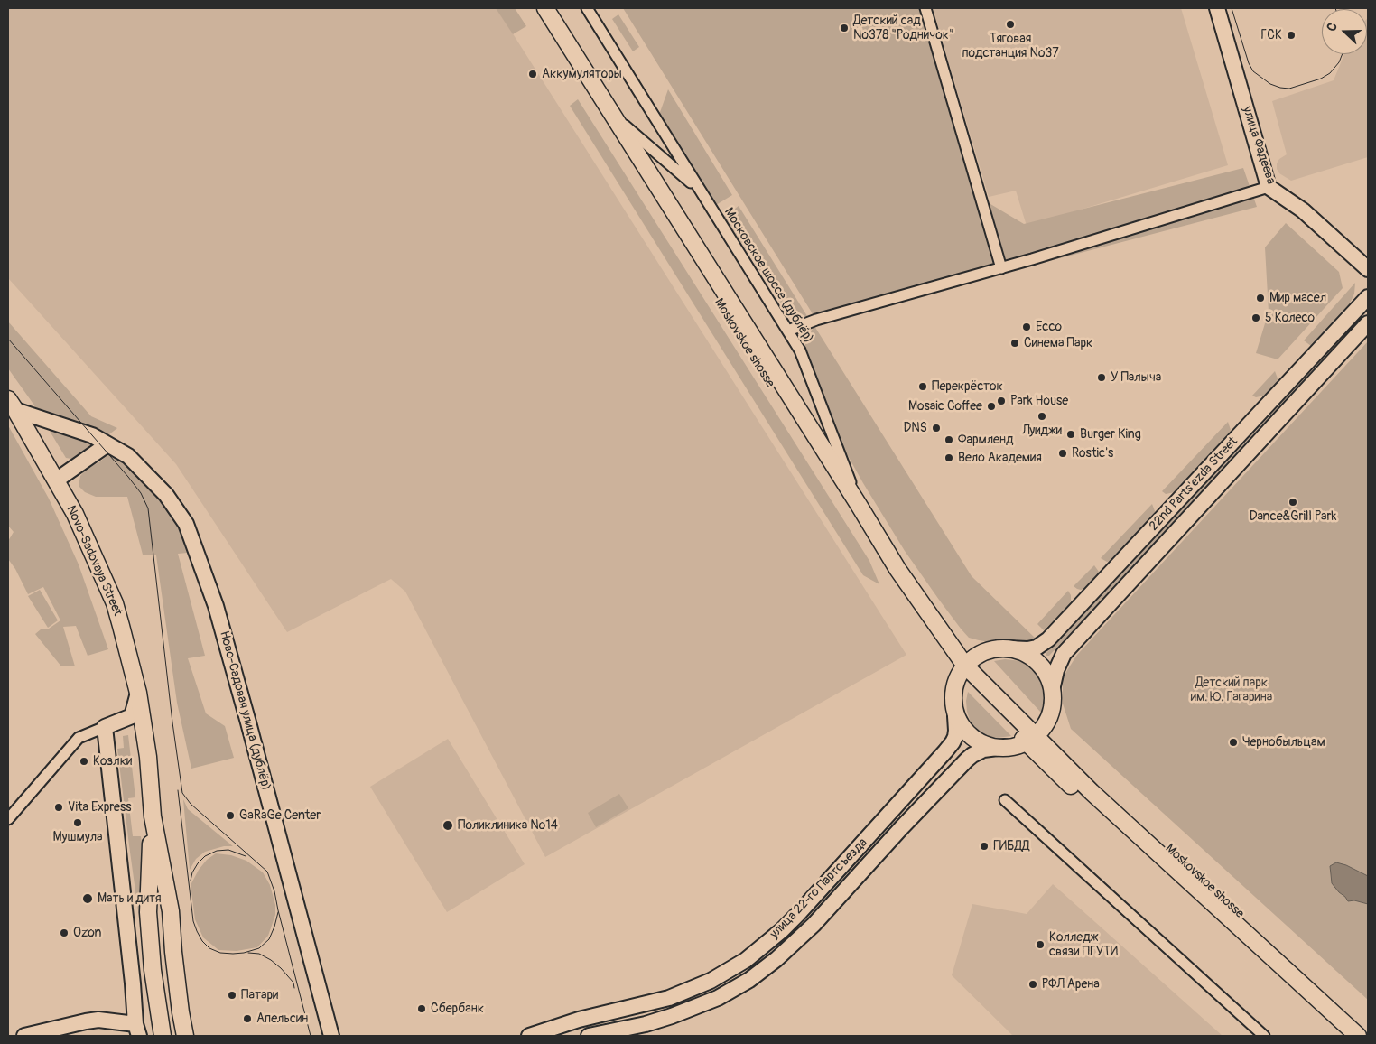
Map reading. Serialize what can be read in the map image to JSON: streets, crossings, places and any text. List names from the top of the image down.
{
  "streets": {
    "main road": [
      "улица Фадеева",
      "Moskovskoe shosse",
      "22nd Parts'ezda Street",
      "Novo-Sadovaya Street",
      "Ново-Садовая улица (дублёр)",
      "улица 22-го Партсъезда"
    ],
    "street": ["Московское шоссе (дублёр)"]
  },
  "crossings": [
    ["Московское шоссе (дублёр)", "Moskovskoe shosse"],
    ["Novo-Sadovaya Street", "Ново-Садовая улица (дублёр)"]
  ],
  "parks": ["Детский парк им. Ю. Гагарина"],
  "places": [
    "Тяговая подстанция №37",
    "Детский сад №378 \"Родничок\"",
    "ГСК",
    "Аккумуляторы",
    "Мир масел",
    "5 Колесо",
    "Ecco",
    "Синема Парк",
    "У Палыча",
    "Перекрёсток",
    "Park House",
    "Mosaic Coffee",
    "Луиджи",
    "DNS",
    "Burger King",
    "Фармленд",
    "Rostic's",
    "Вело Академия",
    "Dance&Grill Park",
    "Чернобыльцам",
    "Козлки",
    "Vita Express",
    "GaRaGe Center",
    "Мушмула",
    "Поликлиника №14",
    "ГИБДД",
    "Мать и дитя",
    "Ozon",
    "Колледж связи ПГУТИ",
    "РФЛ Арена",
    "Патари",
    "Сбербанк",
    "Апельсин"
  ],
  "north": "left"
}
